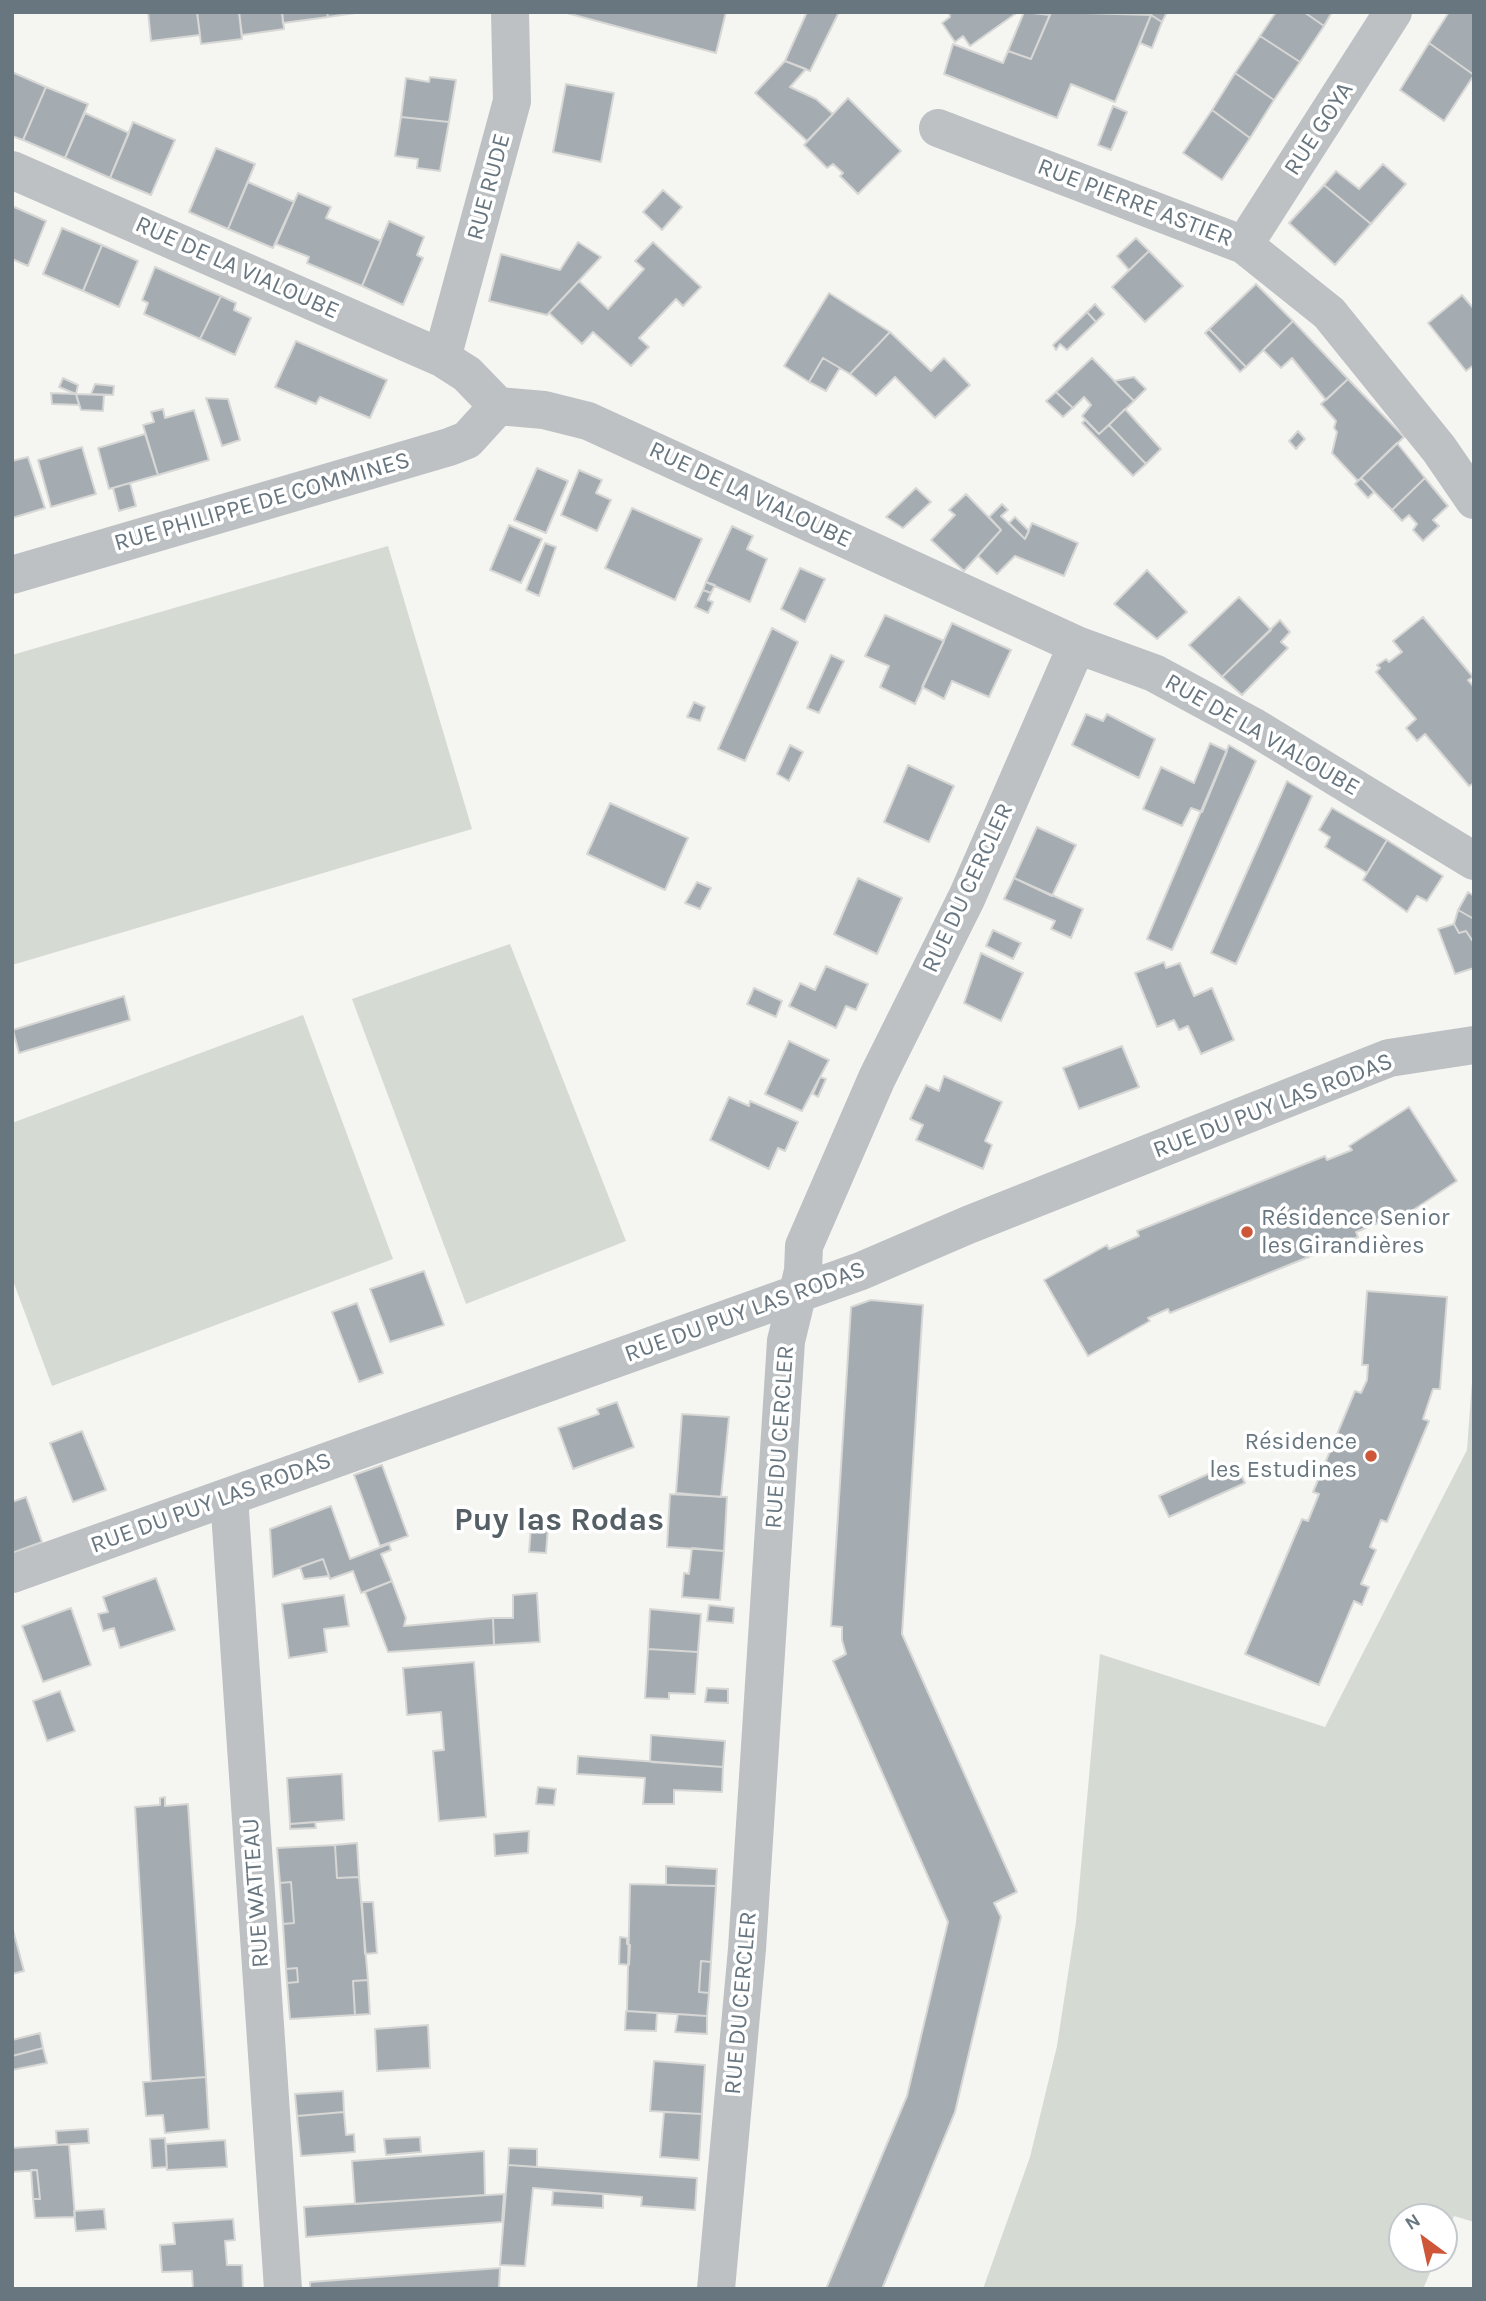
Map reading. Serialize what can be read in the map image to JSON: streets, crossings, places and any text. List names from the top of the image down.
{
  "streets": {
    "street": [
      "RUE GOYA",
      "RUE RUDE",
      "RUE PIERRE ASTIER",
      "RUE DE LA VIALOUBE",
      "RUE PHILIPPE DE COMMINES",
      "RUE DU CERCLER",
      "RUE DU PUY LAS RODAS",
      "RUE WATTEAU"
    ]
  },
  "crossings": [
    ["RUE GOYA", "RUE PIERRE ASTIER"],
    ["RUE RUDE", "RUE DE LA VIALOUBE"],
    ["RUE DE LA VIALOUBE", "RUE PHILIPPE DE COMMINES"],
    ["RUE DE LA VIALOUBE", "RUE DU CERCLER"],
    ["RUE DU CERCLER", "RUE DU PUY LAS RODAS"],
    ["RUE DU PUY LAS RODAS", "RUE WATTEAU"]
  ],
  "districts": ["Puy las Rodas"],
  "places": ["Résidence Senior les Girandières", "Résidence les Estudines"],
  "north": "top left"
}
